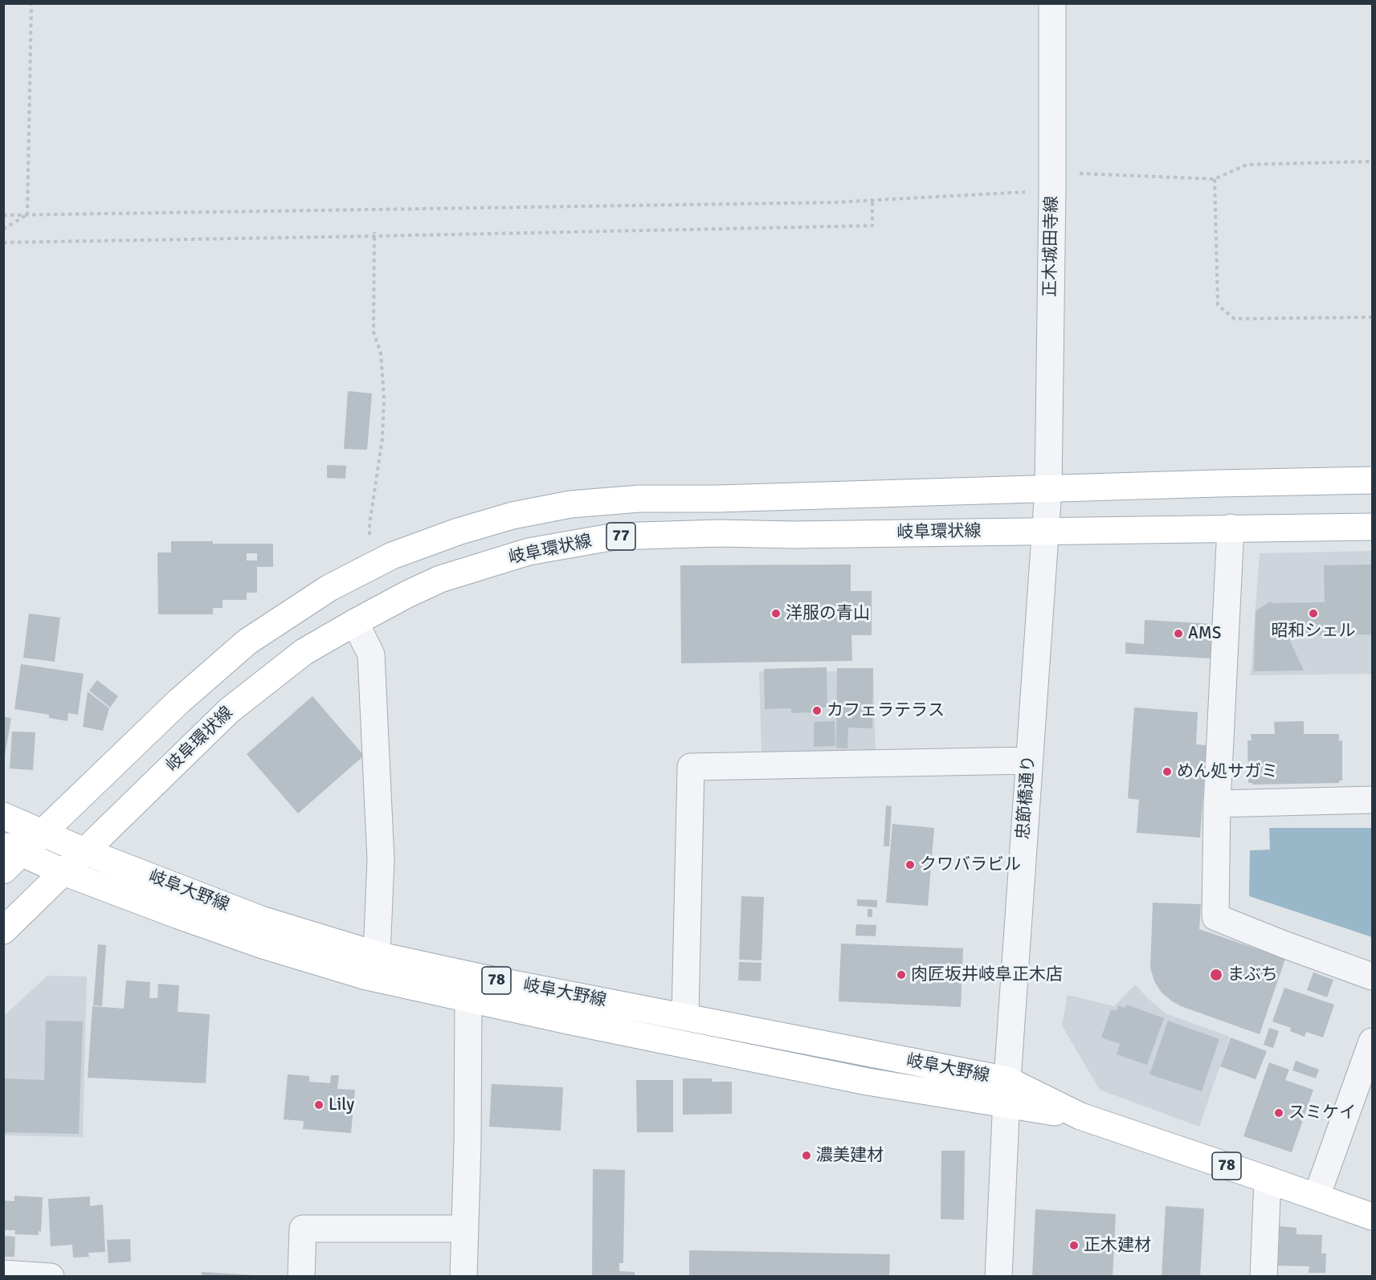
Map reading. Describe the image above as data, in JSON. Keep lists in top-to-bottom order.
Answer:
{
  "streets": {
    "main road": [
      "岐阜環状線",
      "77",
      "岐阜大野線",
      "78"
    ],
    "street": ["正木城田寺線", "忠節橋通り"]
  },
  "crossings": [
    ["正木城田寺線", "77"],
    ["正木城田寺線", "忠節橋通り"],
    ["岐阜環状線", "忠節橋通り"],
    ["岐阜環状線", "岐阜大野線"],
    ["77", "忠節橋通り"],
    ["77", "岐阜大野線"],
    ["忠節橋通り", "岐阜大野線"]
  ],
  "places": [
    "洋服の青山",
    "昭和シェル",
    "AMS",
    "カフェラテラス",
    "めん処サガミ",
    "クワバラビル",
    "肉匠坂井岐阜正木店",
    "まぶち",
    "Lily",
    "スミケイ",
    "濃美建材",
    "正木建材"
  ]
}
